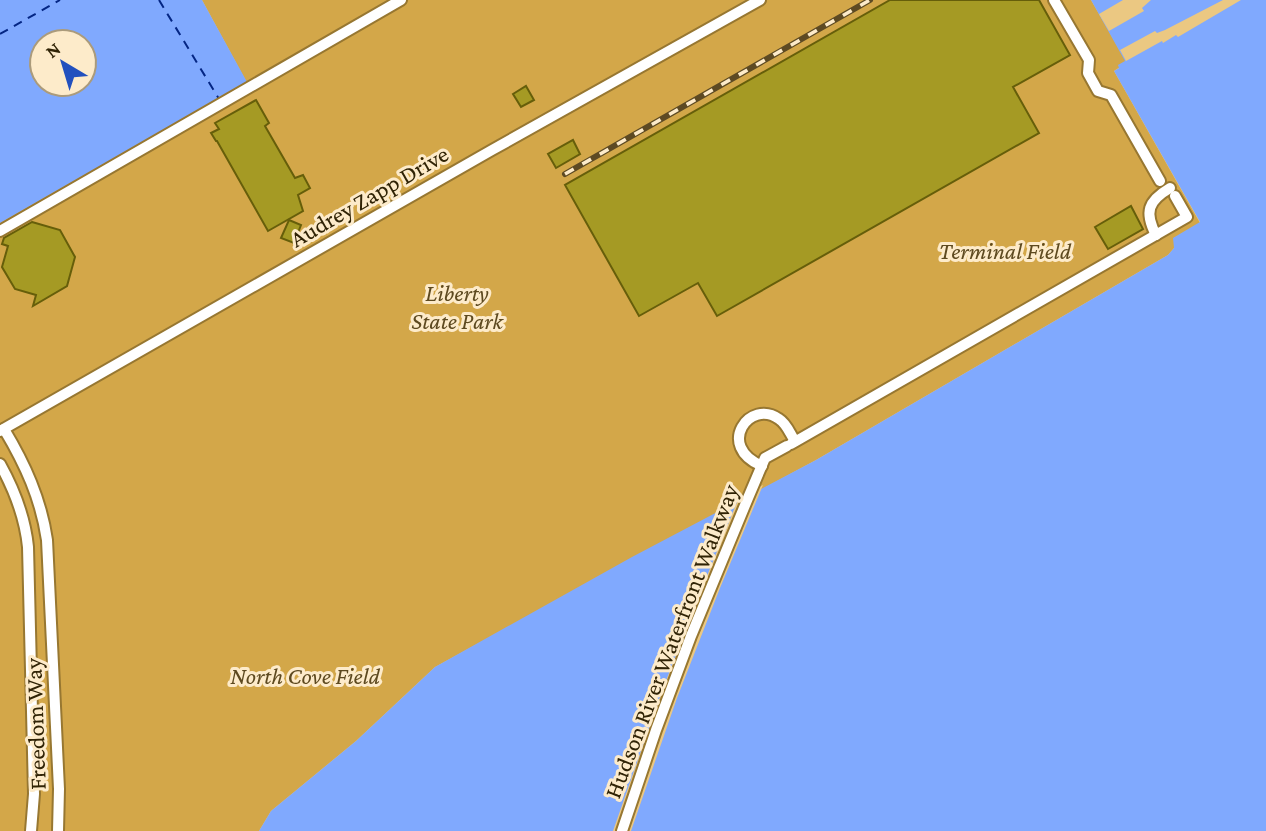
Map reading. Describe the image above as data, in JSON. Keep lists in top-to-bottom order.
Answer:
{
  "streets": {
    "street": ["Audrey Zapp Drive", "Hudson River Waterfront Walkway", "Freedom Way"]
  },
  "crossings": [
    ["Audrey Zapp Drive", "Freedom Way"]
  ],
  "parks": ["Terminal Field", "Liberty State Park", "North Cove Field"],
  "north": "top left"
}
